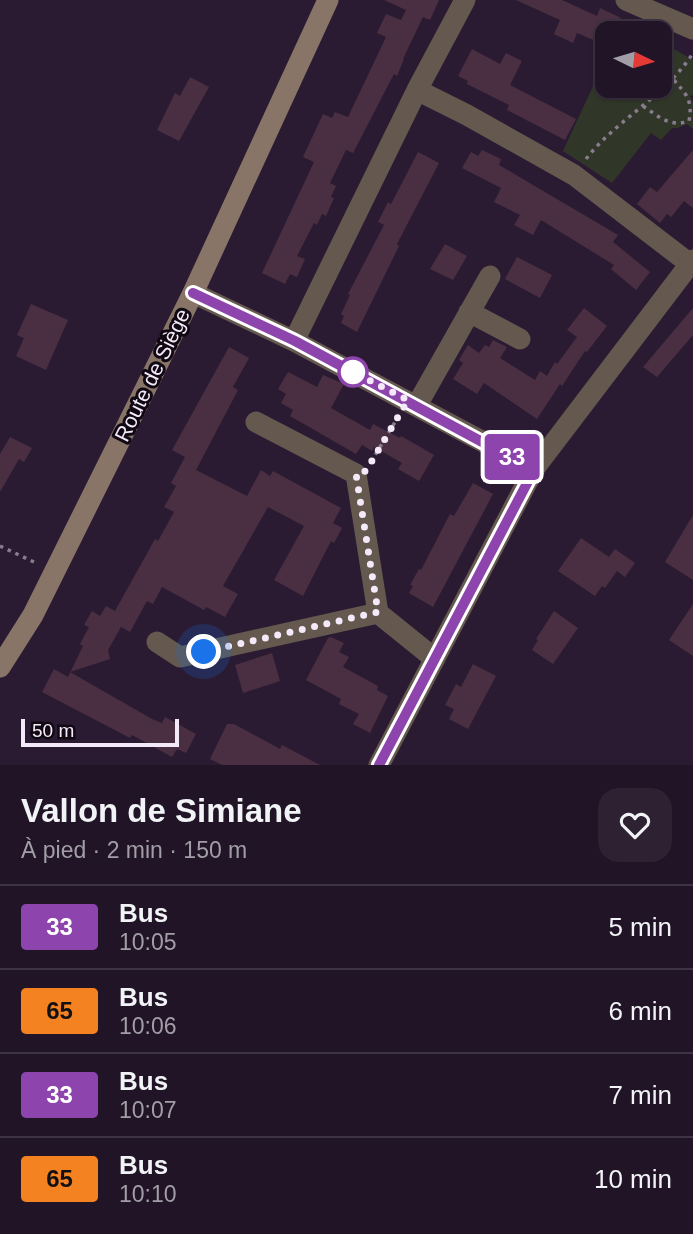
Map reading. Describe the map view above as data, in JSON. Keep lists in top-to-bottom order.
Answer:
{
  "streets": {
    "street": ["Route de Siège"]
  },
  "lines": ["bus line 33"],
  "scale_bar": "50 m",
  "north": "right",
  "page": {
    "on_map": "33",
    "scale": "50 m",
    "heading": ["Vallon de Simiane", "À pied · 2 min · 150 m"],
    "list": [
      {
        "mark": "33",
        "name": "Bus",
        "note": "10:05",
        "value": "5 min"
      },
      {
        "mark": "65",
        "name": "Bus",
        "note": "10:06",
        "value": "6 min"
      },
      {
        "mark": "33",
        "name": "Bus",
        "note": "10:07",
        "value": "7 min"
      },
      {
        "mark": "65",
        "name": "Bus",
        "note": "10:10",
        "value": "10 min"
      }
    ]
  }
}
